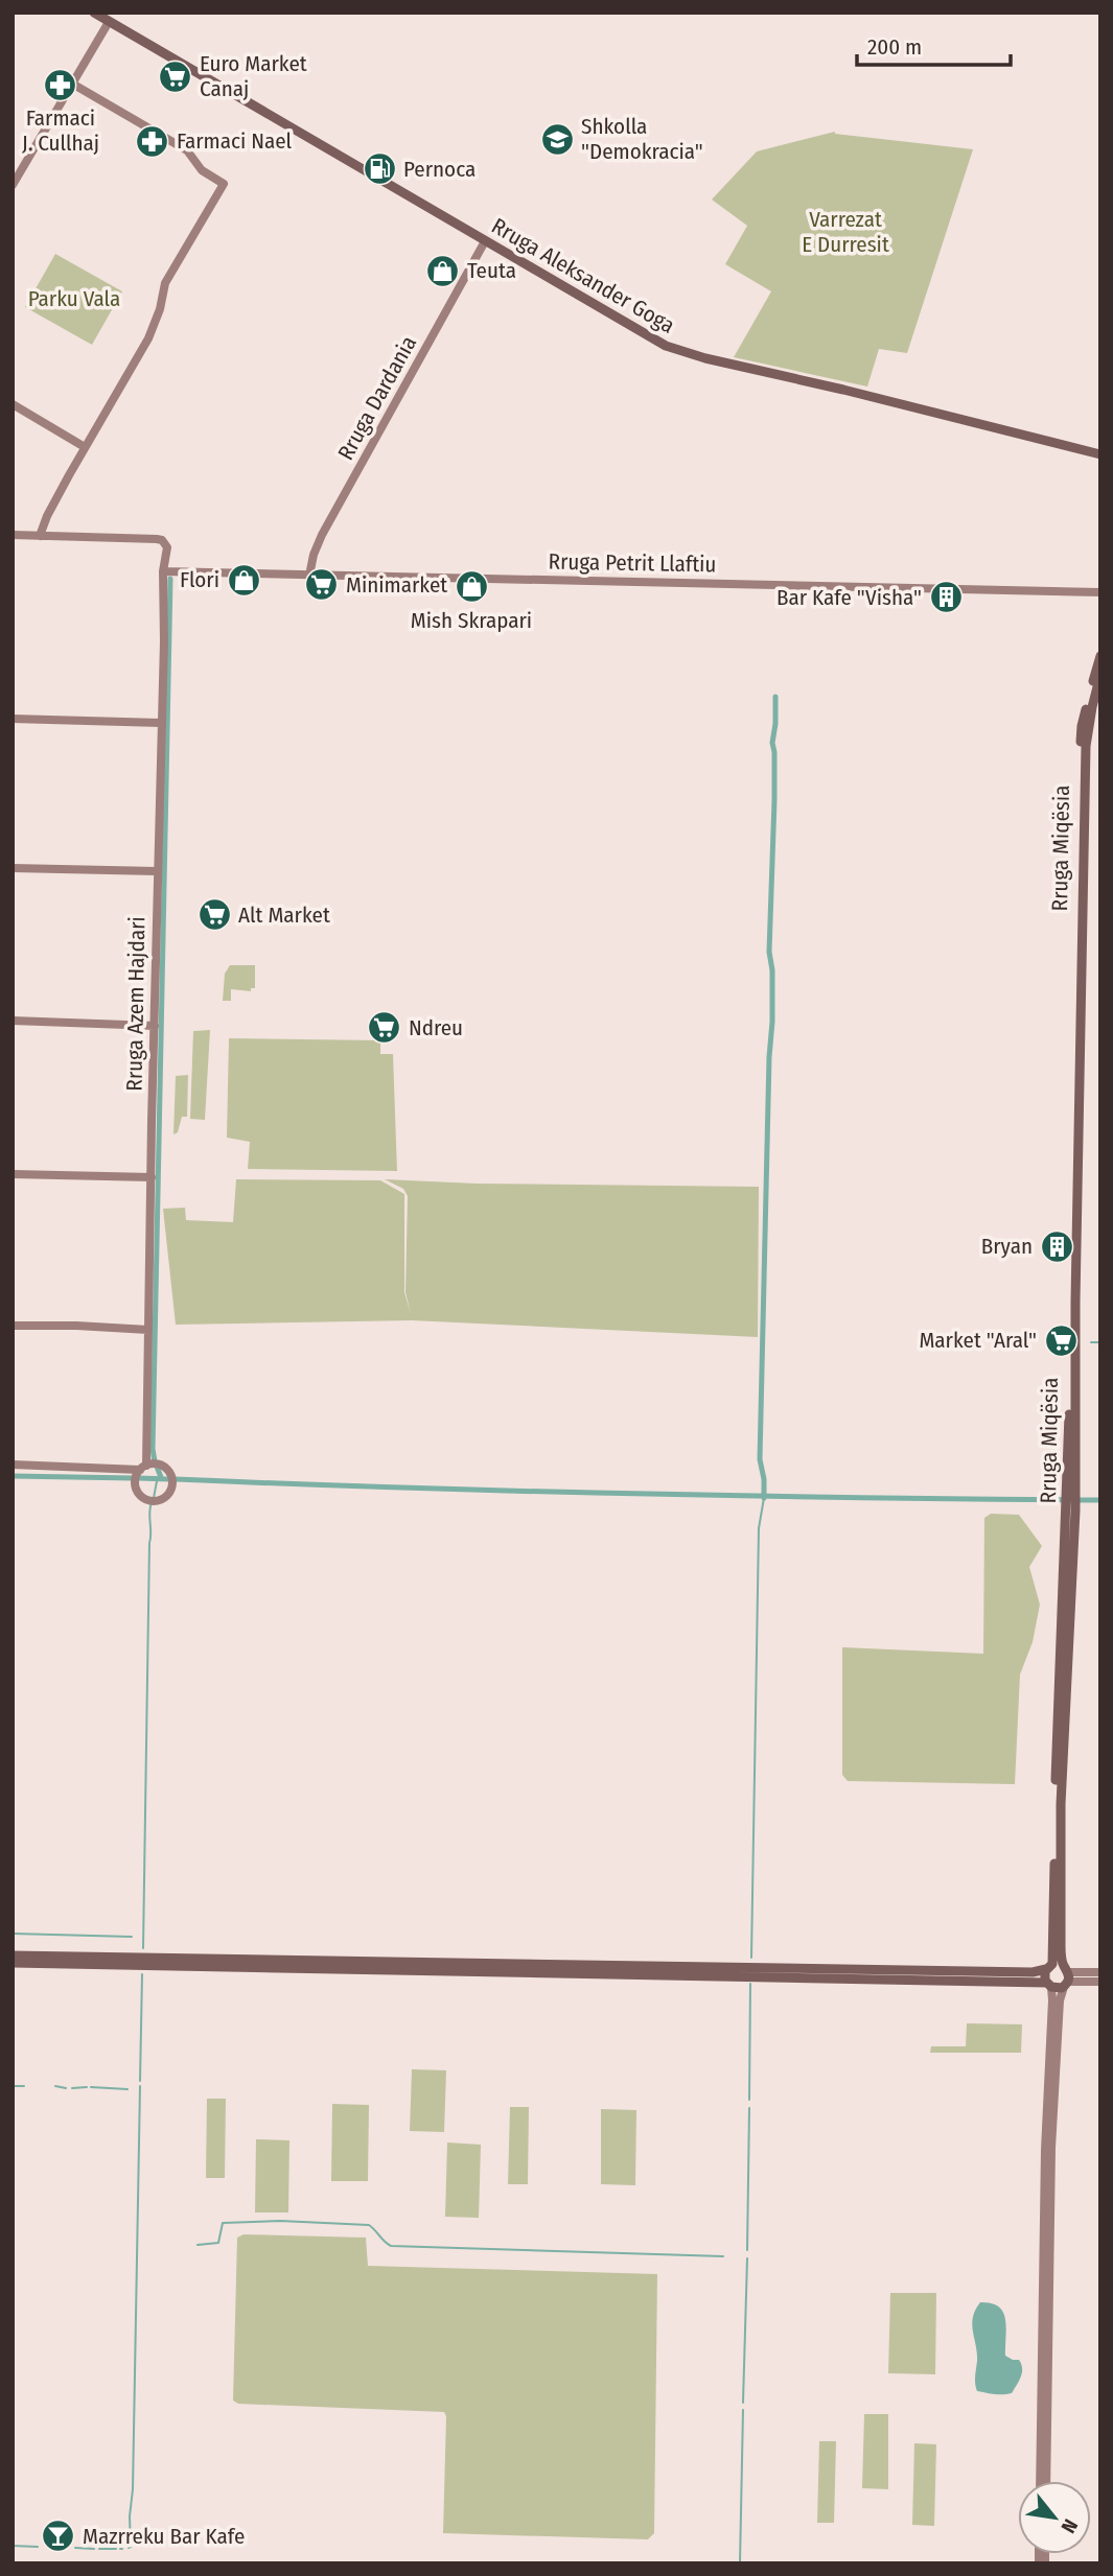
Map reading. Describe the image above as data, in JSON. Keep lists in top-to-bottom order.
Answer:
{
  "streets": {
    "main road": ["Rruga Aleksander Goga", "Rruga Miqësia"],
    "street": ["Rruga Dardania", "Rruga Petrit Llaftiu", "Rruga Azem Hajdari"]
  },
  "crossings": [
    ["Rruga Aleksander Goga", "Rruga Dardania"],
    ["Rruga Dardania", "Rruga Petrit Llaftiu"],
    ["Rruga Petrit Llaftiu", "Rruga Azem Hajdari"]
  ],
  "parks": ["Varrezat E Durresit", "Parku Vala"],
  "places": {
    "supermarket": [
      "Euro Market Canaj",
      "Minimarket",
      "Alt Market",
      "Ndreu",
      "Market \"Aral\""
    ],
    "pharmacy": ["Farmaci J. Cullhaj", "Farmaci Nael"],
    "school or university": ["Shkolla \"Demokracia\""],
    "fuel station": ["Pernoca"],
    "shop": ["Teuta", "Flori", "Mish Skrapari"],
    "building": ["Bar Kafe \"Visha\"", "Bryan"],
    "bar": ["Mazrreku Bar Kafe"]
  },
  "scale_bar": "200 m",
  "north": "bottom right"
}
